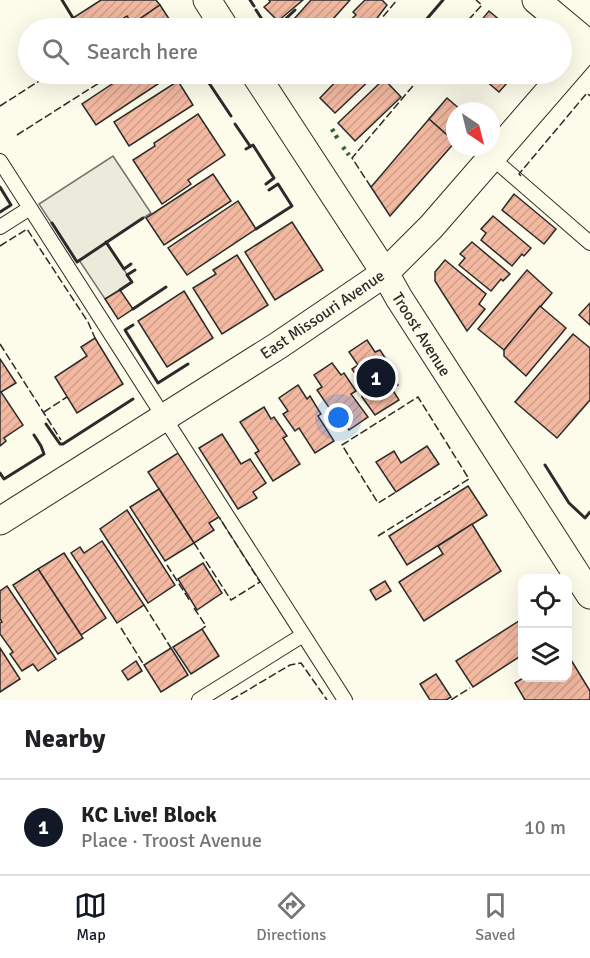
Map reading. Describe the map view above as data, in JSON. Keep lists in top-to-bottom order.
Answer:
{
  "streets": {
    "street": ["East Missouri Avenue", "Troost Avenue"]
  },
  "crossings": [
    ["East Missouri Avenue", "Troost Avenue"]
  ],
  "north": "bottom right",
  "page": {
    "search": "Search here",
    "pins": "1",
    "heading": "Nearby",
    "list": [
      {
        "mark": "1",
        "name": "KC Live! Block",
        "note": "Place · Troost Avenue",
        "value": "10 m"
      }
    ],
    "nav": ["Map", "Directions", "Saved"]
  }
}
